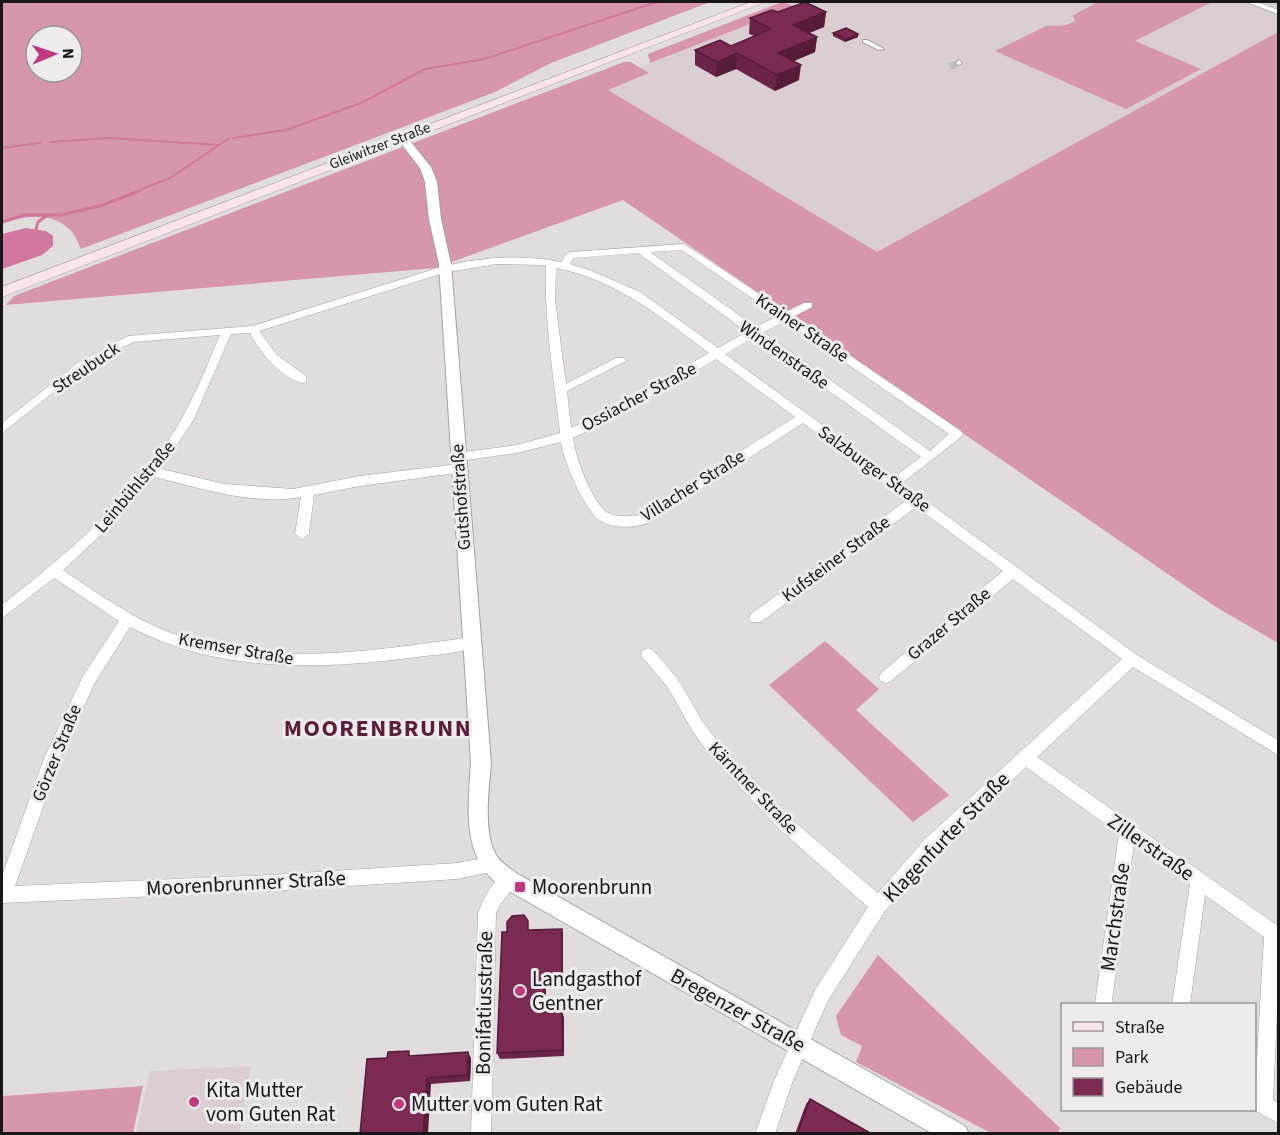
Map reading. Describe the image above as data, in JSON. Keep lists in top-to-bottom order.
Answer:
{
  "streets": {
    "main road": ["Gleiwitzer Straße"],
    "street": [
      "Krainer Straße",
      "Windenstraße",
      "Streubuck",
      "Ossiacher Straße",
      "Salzburger Straße",
      "Villacher Straße",
      "Leinbühlstraße",
      "Gutshofstraße",
      "Kufsteiner Straße",
      "Grazer Straße",
      "Kremser Straße",
      "Görzer Straße",
      "Kärntner Straße",
      "Klagenfurter Straße",
      "Zillerstraße",
      "Moorenbrunner Straße",
      "Marchstraße",
      "Bonifatiusstraße",
      "Bregenzer Straße"
    ]
  },
  "crossings": [
    ["Gleiwitzer Straße", "Gutshofstraße"],
    ["Krainer Straße", "Windenstraße"],
    ["Krainer Straße", "Ossiacher Straße"],
    ["Krainer Straße", "Salzburger Straße"],
    ["Windenstraße", "Ossiacher Straße"],
    ["Streubuck", "Salzburger Straße"],
    ["Streubuck", "Leinbühlstraße"],
    ["Streubuck", "Gutshofstraße"],
    ["Ossiacher Straße", "Salzburger Straße"],
    ["Ossiacher Straße", "Villacher Straße"],
    ["Ossiacher Straße", "Leinbühlstraße"],
    ["Ossiacher Straße", "Gutshofstraße"],
    ["Salzburger Straße", "Villacher Straße"],
    ["Salzburger Straße", "Gutshofstraße"],
    ["Salzburger Straße", "Kufsteiner Straße"],
    ["Salzburger Straße", "Grazer Straße"],
    ["Salzburger Straße", "Klagenfurter Straße"],
    ["Leinbühlstraße", "Kremser Straße"],
    ["Gutshofstraße", "Kremser Straße"],
    ["Gutshofstraße", "Moorenbrunner Straße"],
    ["Gutshofstraße", "Bregenzer Straße"],
    ["Kremser Straße", "Görzer Straße"],
    ["Görzer Straße", "Moorenbrunner Straße"],
    ["Kärntner Straße", "Klagenfurter Straße"],
    ["Klagenfurter Straße", "Zillerstraße"],
    ["Klagenfurter Straße", "Bregenzer Straße"],
    ["Zillerstraße", "Marchstraße"],
    ["Moorenbrunner Straße", "Bregenzer Straße"],
    ["Bonifatiusstraße", "Bregenzer Straße"]
  ],
  "districts": ["MOORENBRUNN"],
  "places": {
    "transit": ["Moorenbrunn"],
    "other": ["Landgasthof Gentner", "Kita Mutter vom Guten Rat", "Mutter vom Guten Rat"]
  },
  "legend": ["Straße", "Park", "Gebäude"],
  "north": "right"
}
